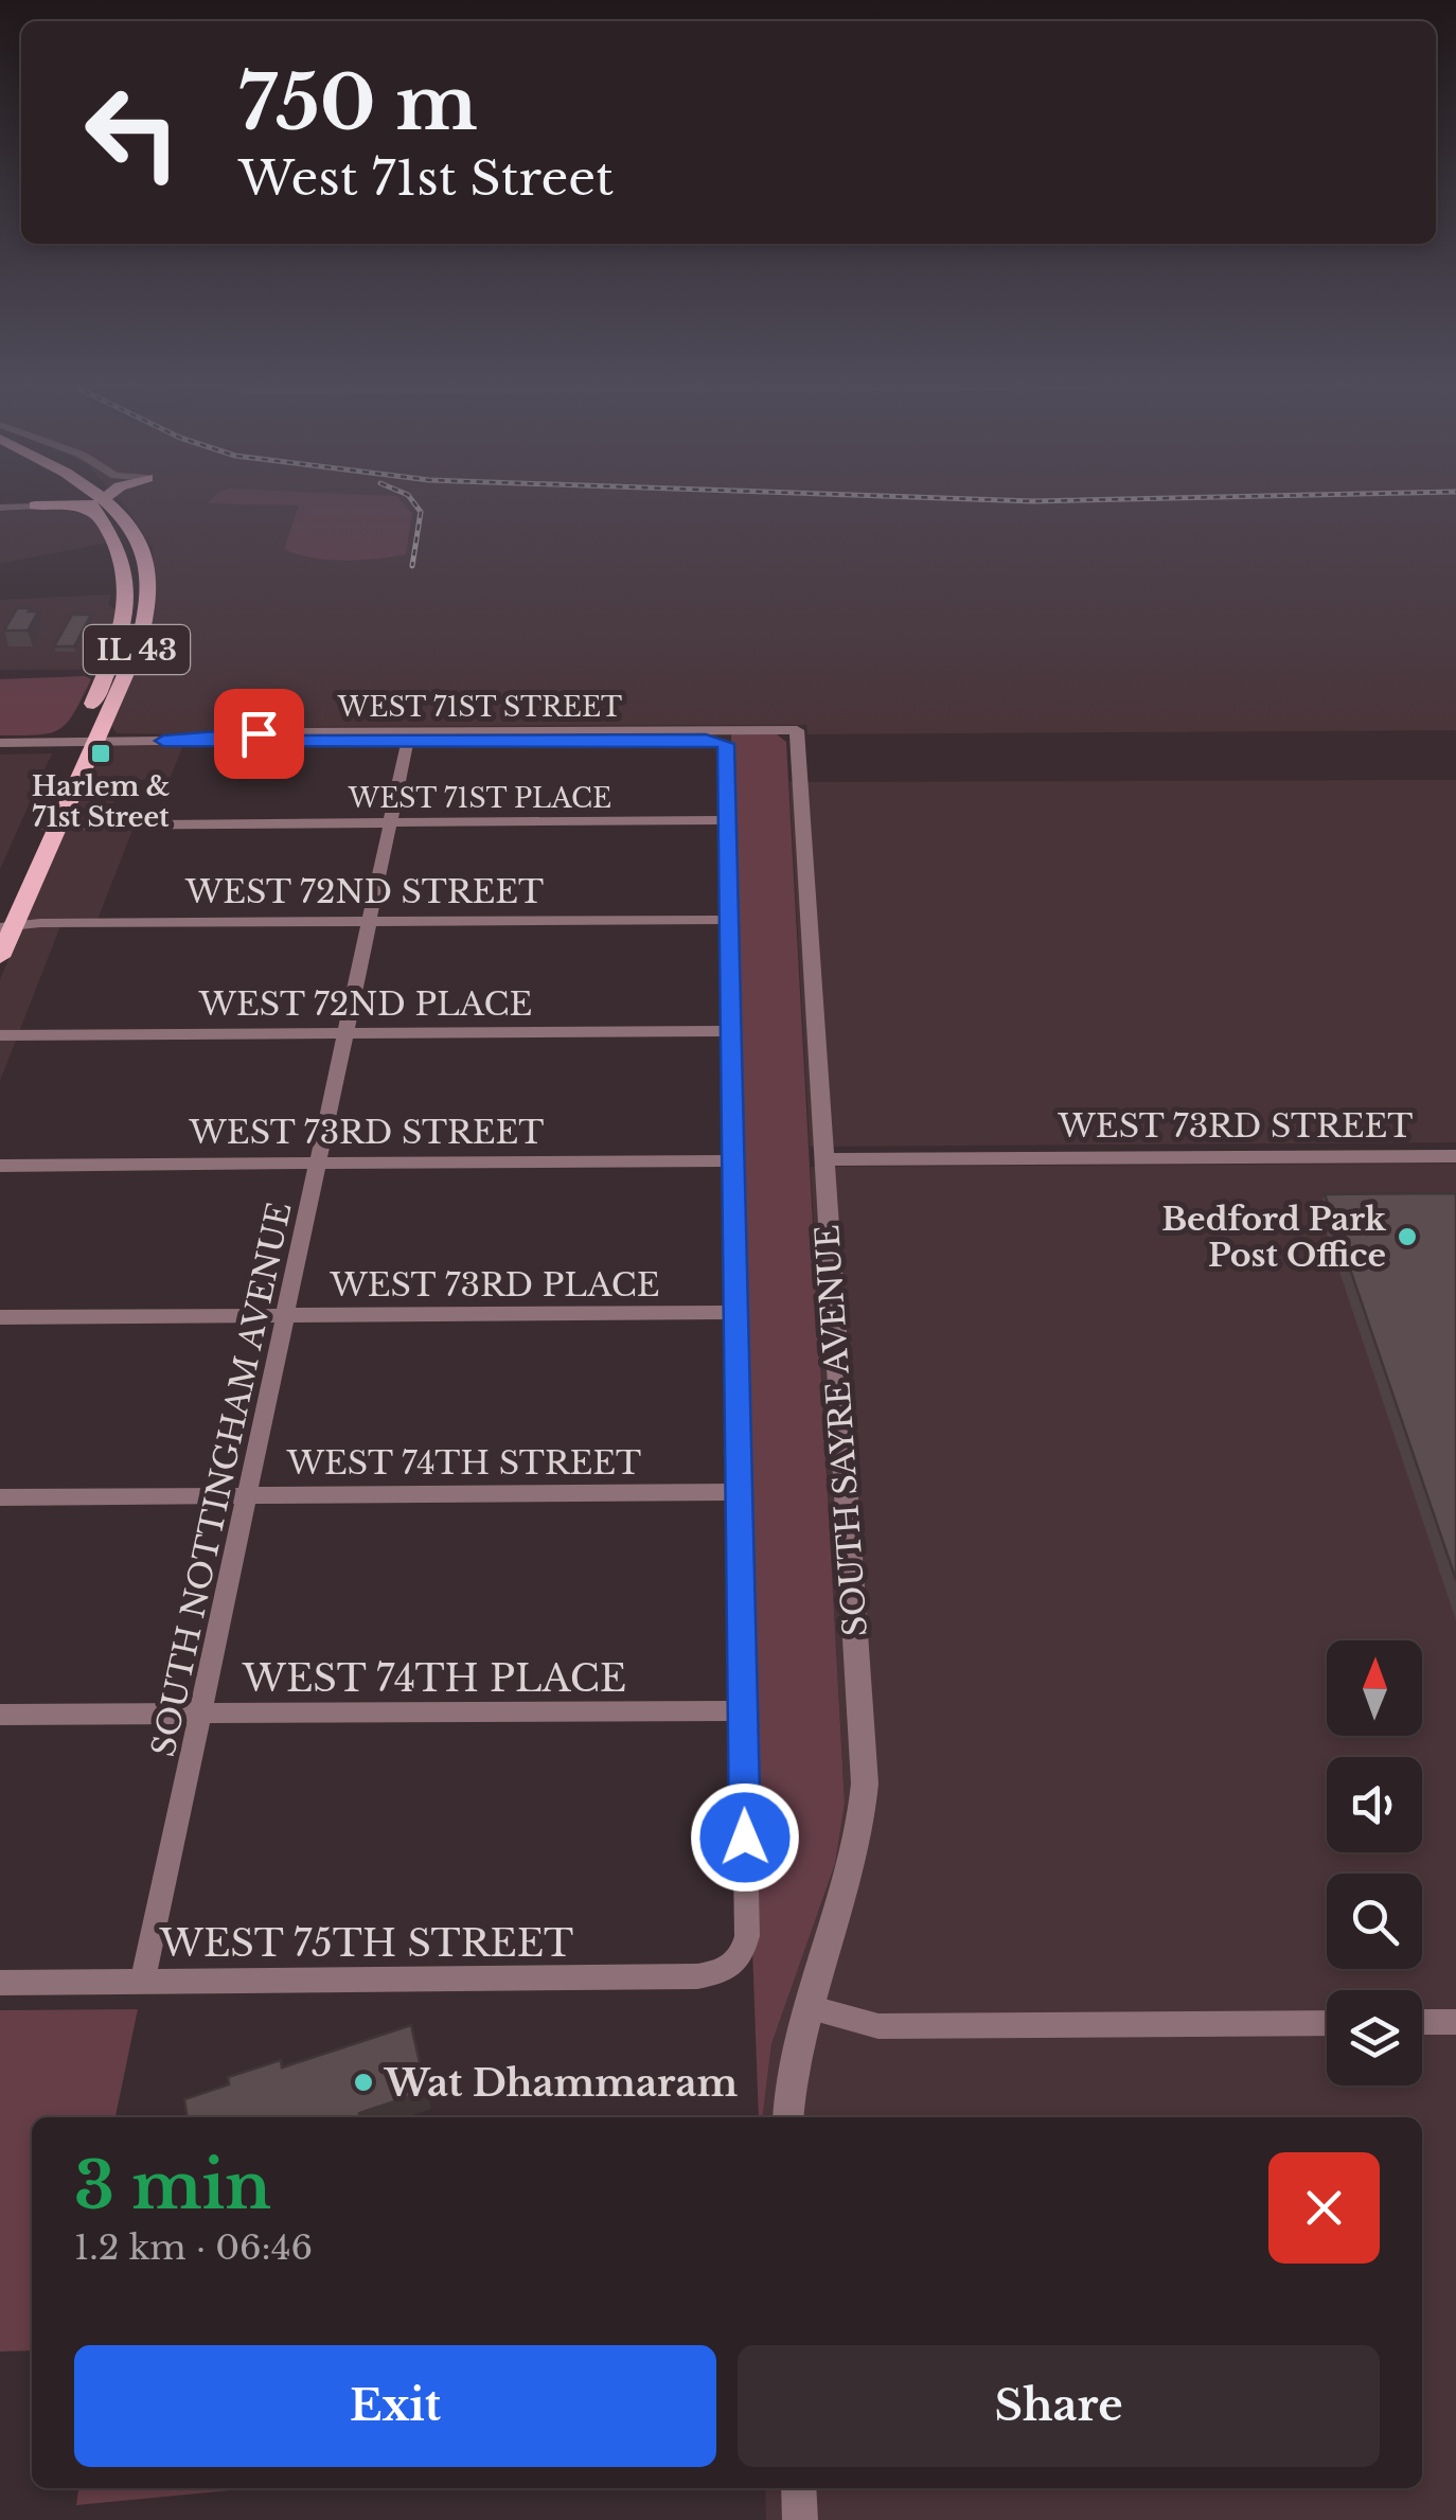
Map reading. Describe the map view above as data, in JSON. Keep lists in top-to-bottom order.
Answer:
{
  "streets": {
    "main road": ["IL 43"],
    "street": [
      "WEST 71ST STREET",
      "WEST 71ST PLACE",
      "WEST 72ND STREET",
      "WEST 72ND PLACE",
      "WEST 73RD STREET",
      "WEST 73RD PLACE",
      "SOUTH SAYRE AVENUE",
      "WEST 74TH STREET",
      "SOUTH NOTTINGHAM AVENUE",
      "WEST 74TH PLACE",
      "WEST 75TH STREET"
    ]
  },
  "crossings": [
    ["IL 43", "WEST 71ST STREET"],
    ["IL 43", "WEST 71ST PLACE"],
    ["IL 43", "WEST 72ND STREET"],
    ["WEST 71ST STREET", "WEST 71ST PLACE"],
    ["WEST 71ST STREET", "SOUTH SAYRE AVENUE"],
    ["WEST 71ST STREET", "SOUTH NOTTINGHAM AVENUE"],
    ["WEST 71ST PLACE", "SOUTH NOTTINGHAM AVENUE"],
    ["WEST 72ND STREET", "SOUTH NOTTINGHAM AVENUE"],
    ["WEST 72ND PLACE", "SOUTH NOTTINGHAM AVENUE"],
    ["WEST 73RD STREET", "SOUTH SAYRE AVENUE"],
    ["WEST 73RD STREET", "SOUTH NOTTINGHAM AVENUE"],
    ["WEST 73RD PLACE", "SOUTH NOTTINGHAM AVENUE"],
    ["WEST 74TH STREET", "SOUTH NOTTINGHAM AVENUE"],
    ["SOUTH NOTTINGHAM AVENUE", "WEST 74TH PLACE"],
    ["SOUTH NOTTINGHAM AVENUE", "WEST 75TH STREET"],
    ["WEST 74TH PLACE", "WEST 75TH STREET"]
  ],
  "places": {
    "transit": ["Harlem & 71st Street"],
    "other": ["Bedford Park Post Office", "Wat Dhammaram"]
  },
  "north": "top",
  "page": {
    "turn": ["750 m", "West 71st Street"],
    "heading": ["3 min", "1.2 km · 06:46"],
    "buttons": ["Exit", "Share"]
  }
}
